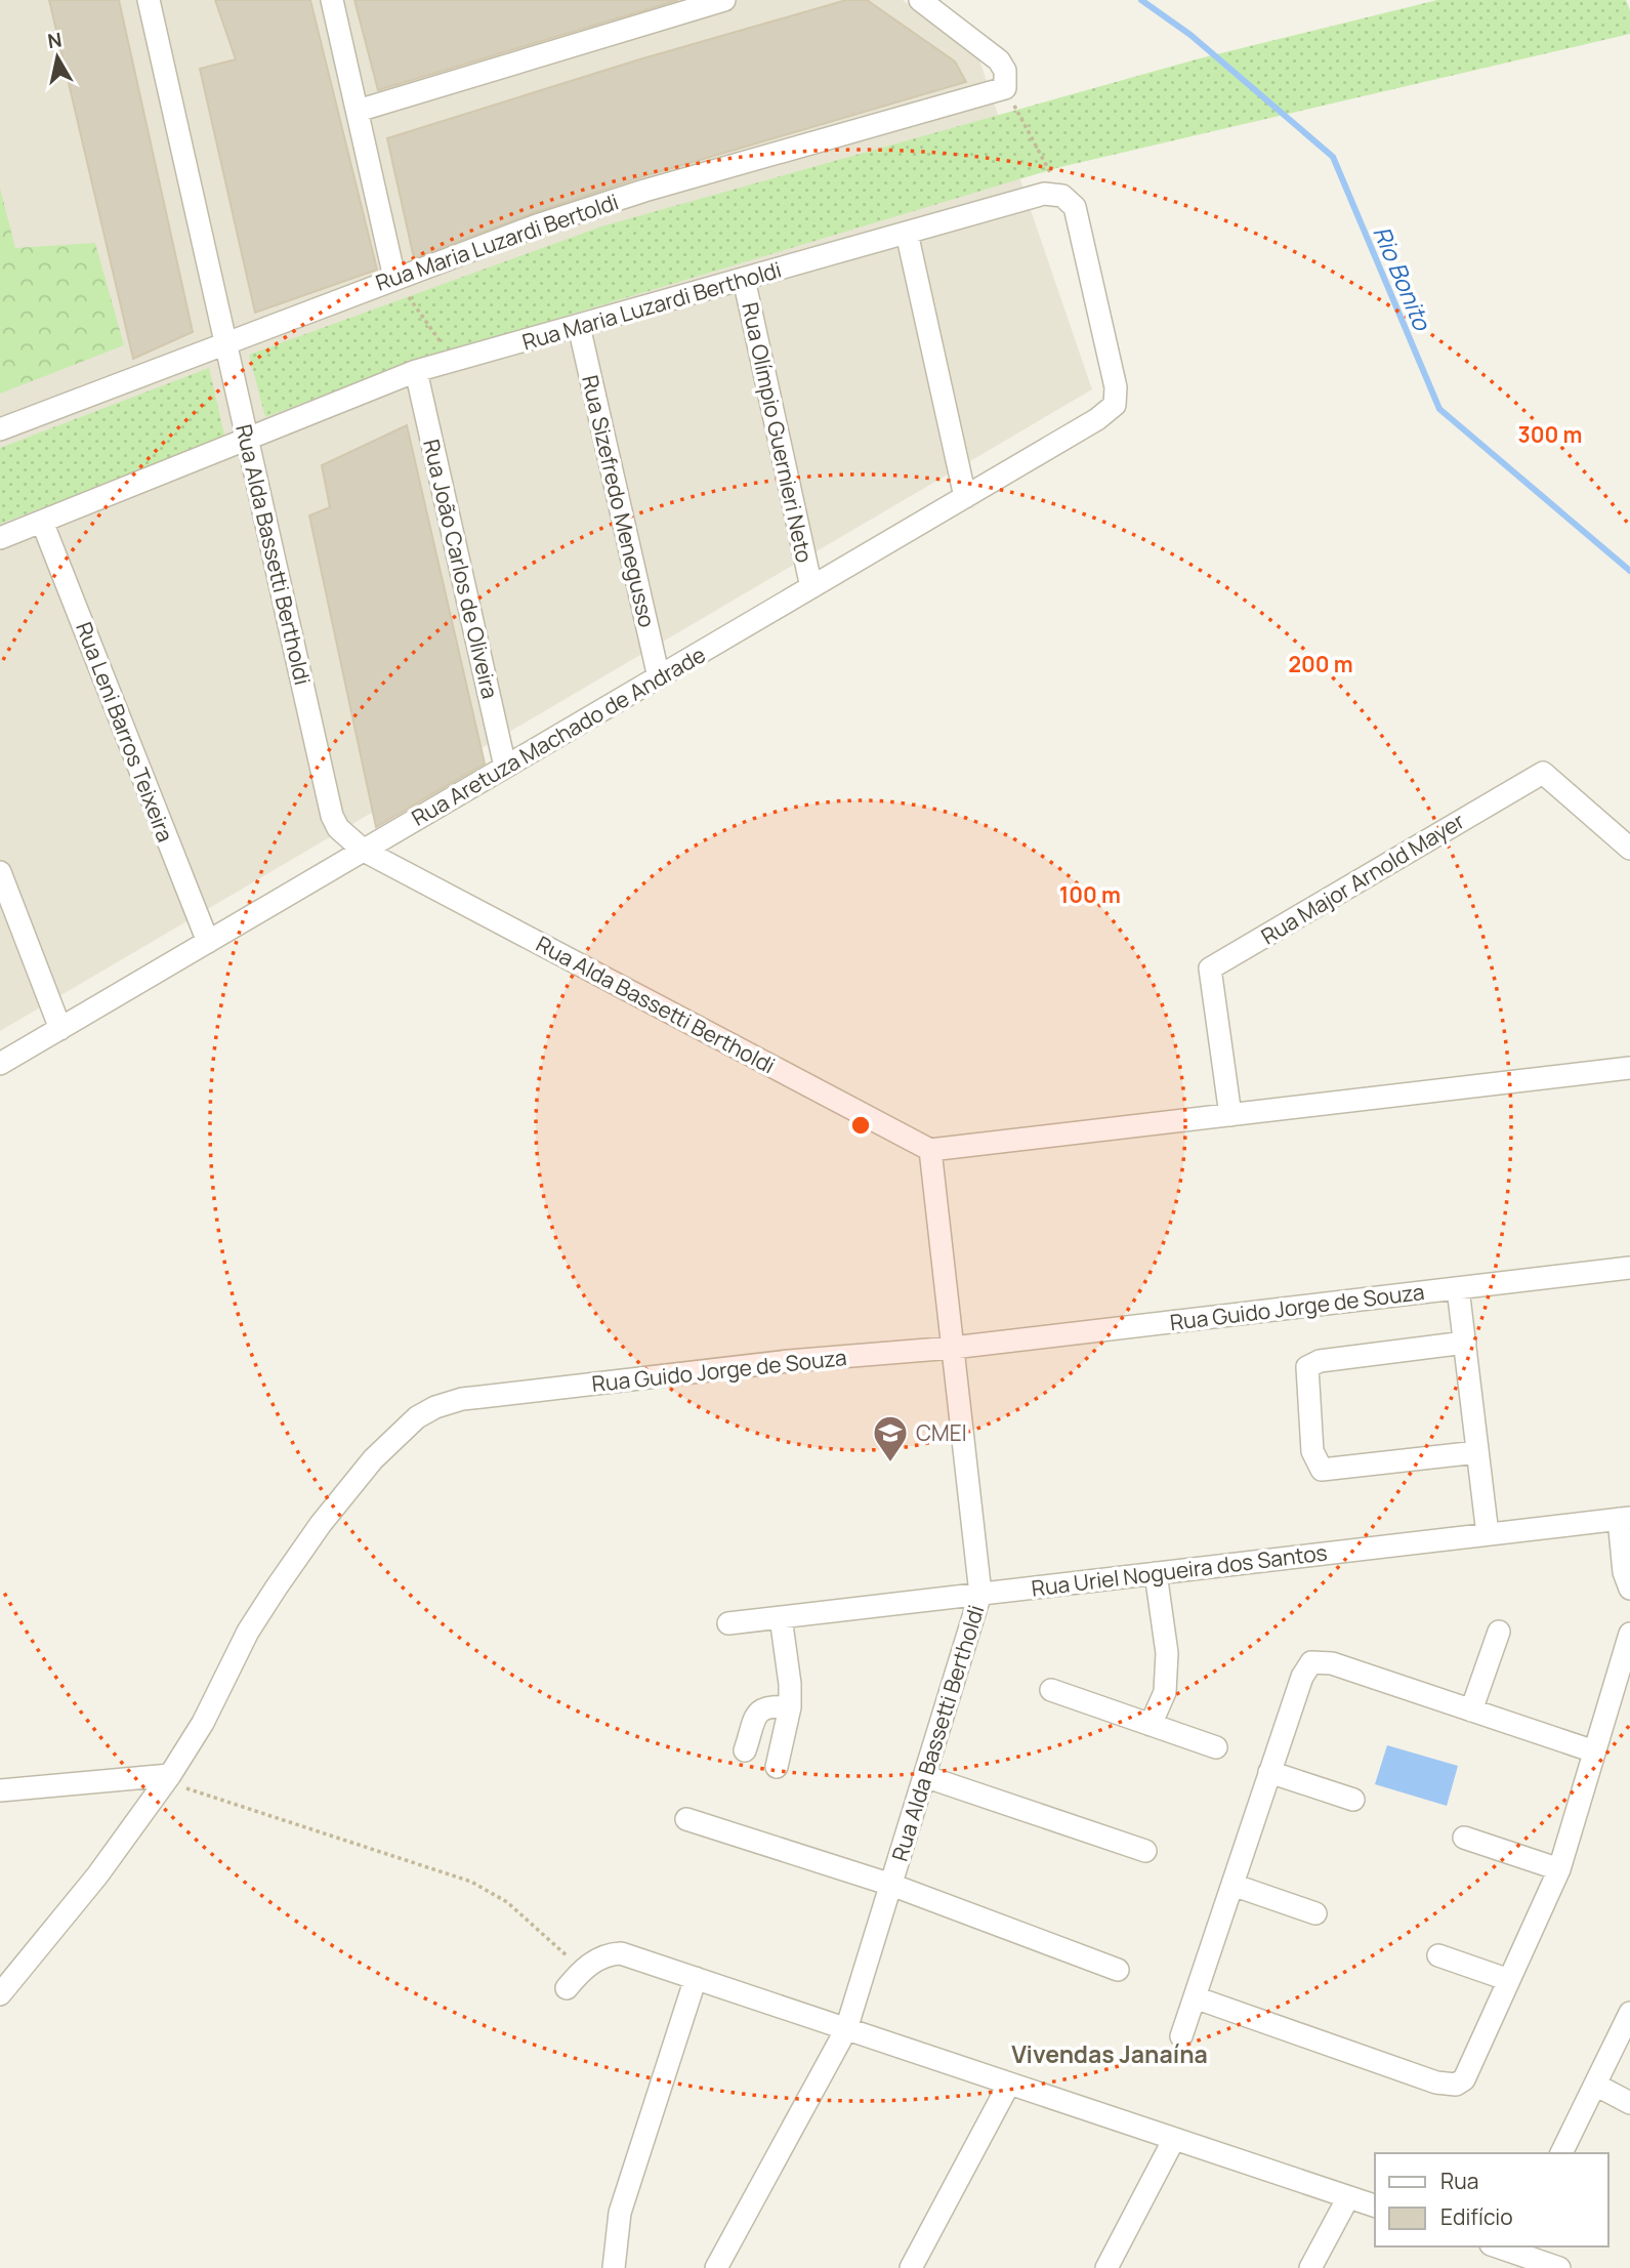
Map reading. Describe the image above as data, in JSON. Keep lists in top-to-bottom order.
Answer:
{
  "streets": {
    "street": [
      "Rua Maria Luzardi Bertoldi",
      "Rua Maria Luzardi Bertholdi",
      "Rua Olímpio Guernieri Neto",
      "Rua Sizefredo Menegusso",
      "Rua Alda Bassetti Bertholdi",
      "Rua João Carlos de Oliveira",
      "Rua Leni Barros Teixeira",
      "Rua Aretuza Machado de Andrade",
      "Rua Major Arnold Mayer",
      "Rua Guido Jorge de Souza",
      "Rua Uriel Nogueira dos Santos"
    ]
  },
  "crossings": [
    ["Rua Maria Luzardi Bertoldi", "Rua Alda Bassetti Bertholdi"],
    ["Rua Maria Luzardi Bertholdi", "Rua Olímpio Guernieri Neto"],
    ["Rua Maria Luzardi Bertholdi", "Rua Sizefredo Menegusso"],
    ["Rua Maria Luzardi Bertholdi", "Rua Alda Bassetti Bertholdi"],
    ["Rua Maria Luzardi Bertholdi", "Rua João Carlos de Oliveira"],
    ["Rua Maria Luzardi Bertholdi", "Rua Aretuza Machado de Andrade"],
    ["Rua Olímpio Guernieri Neto", "Rua Aretuza Machado de Andrade"],
    ["Rua Sizefredo Menegusso", "Rua Aretuza Machado de Andrade"],
    ["Rua Alda Bassetti Bertholdi", "Rua Aretuza Machado de Andrade"],
    ["Rua Alda Bassetti Bertholdi", "Rua Guido Jorge de Souza"],
    ["Rua Alda Bassetti Bertholdi", "Rua Uriel Nogueira dos Santos"],
    ["Rua João Carlos de Oliveira", "Rua Aretuza Machado de Andrade"],
    ["Rua Leni Barros Teixeira", "Rua Aretuza Machado de Andrade"]
  ],
  "districts": ["Vivendas Janaína"],
  "water": ["Rio Bonito"],
  "places": {
    "school or university": ["CMEI"]
  },
  "legend": ["Rua", "Edifício"],
  "north": "top",
  "rings": ["300 m", "200 m", "100 m"]
}
